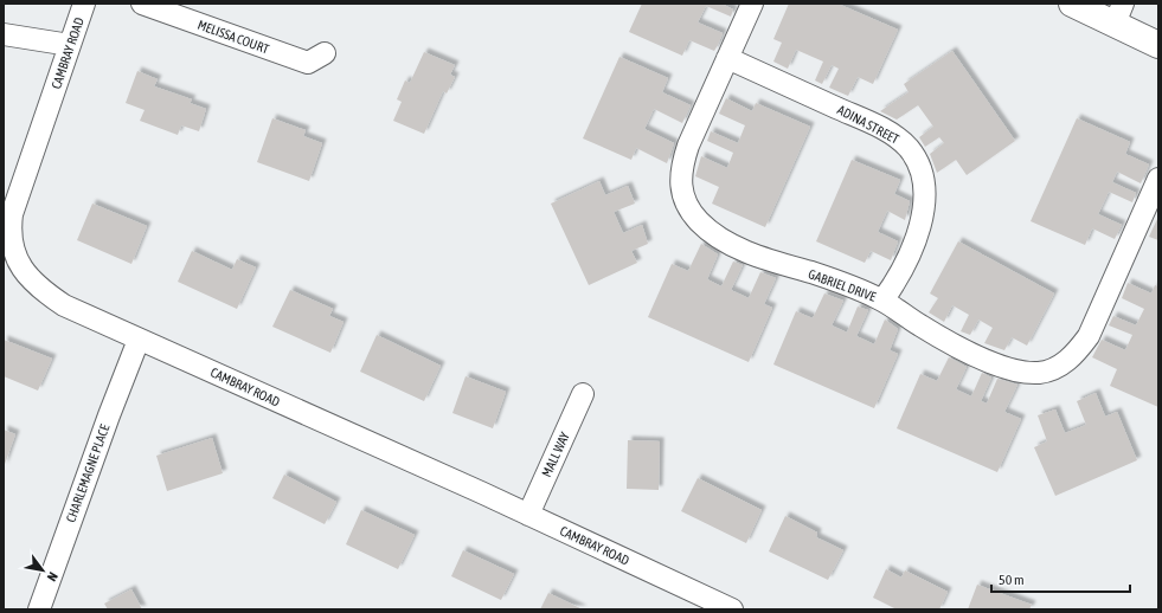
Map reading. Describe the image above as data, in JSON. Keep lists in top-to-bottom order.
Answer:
{
  "streets": {
    "street": [
      "MELISSA COURT",
      "CAMBRAY ROAD",
      "ADINA STREET",
      "GABRIEL DRIVE",
      "MALL WAY",
      "CHARLEMAGNE PLACE"
    ]
  },
  "crossings": [
    ["CAMBRAY ROAD", "MALL WAY"],
    ["CAMBRAY ROAD", "CHARLEMAGNE PLACE"],
    ["ADINA STREET", "GABRIEL DRIVE"]
  ],
  "scale_bar": "50 m",
  "north": "bottom right"
}
